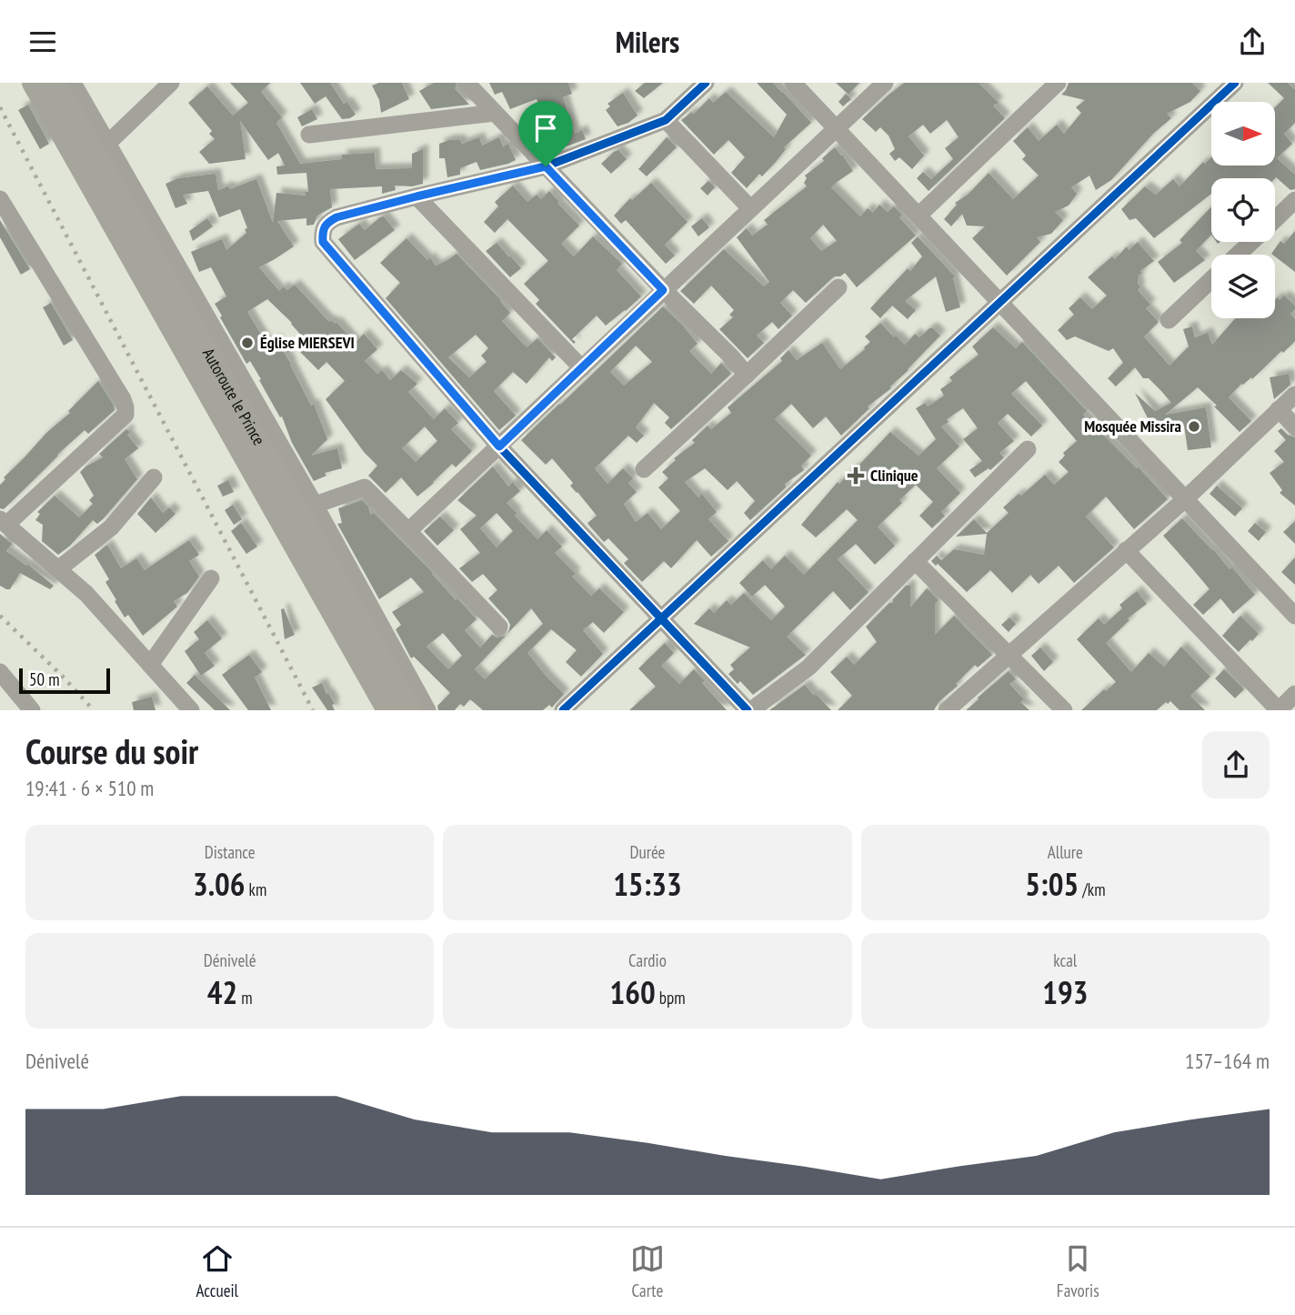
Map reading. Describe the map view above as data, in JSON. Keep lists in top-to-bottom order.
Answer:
{
  "streets": {
    "main road": ["Autoroute le Prince"]
  },
  "places": {
    "other": ["Église MIERSEVI", "Mosquée Missira"],
    "health": ["Clinique"]
  },
  "scale_bar": "50 m",
  "north": "right",
  "page": {
    "header": "Milers",
    "scale": "50 m",
    "heading": ["Course du soir", "19:41 · 6 × 510 m"],
    "stats": [
      ["Distance", "3.06 km"],
      ["Durée", "15:33"],
      ["Allure", "5:05 /km"],
      ["Dénivelé", "42 m"],
      ["Cardio", "160 bpm"],
      ["kcal", "193"]
    ],
    "chart": ["Dénivelé", "157–164 m"],
    "tabs": ["Accueil", "Carte", "Favoris"]
  }
}
